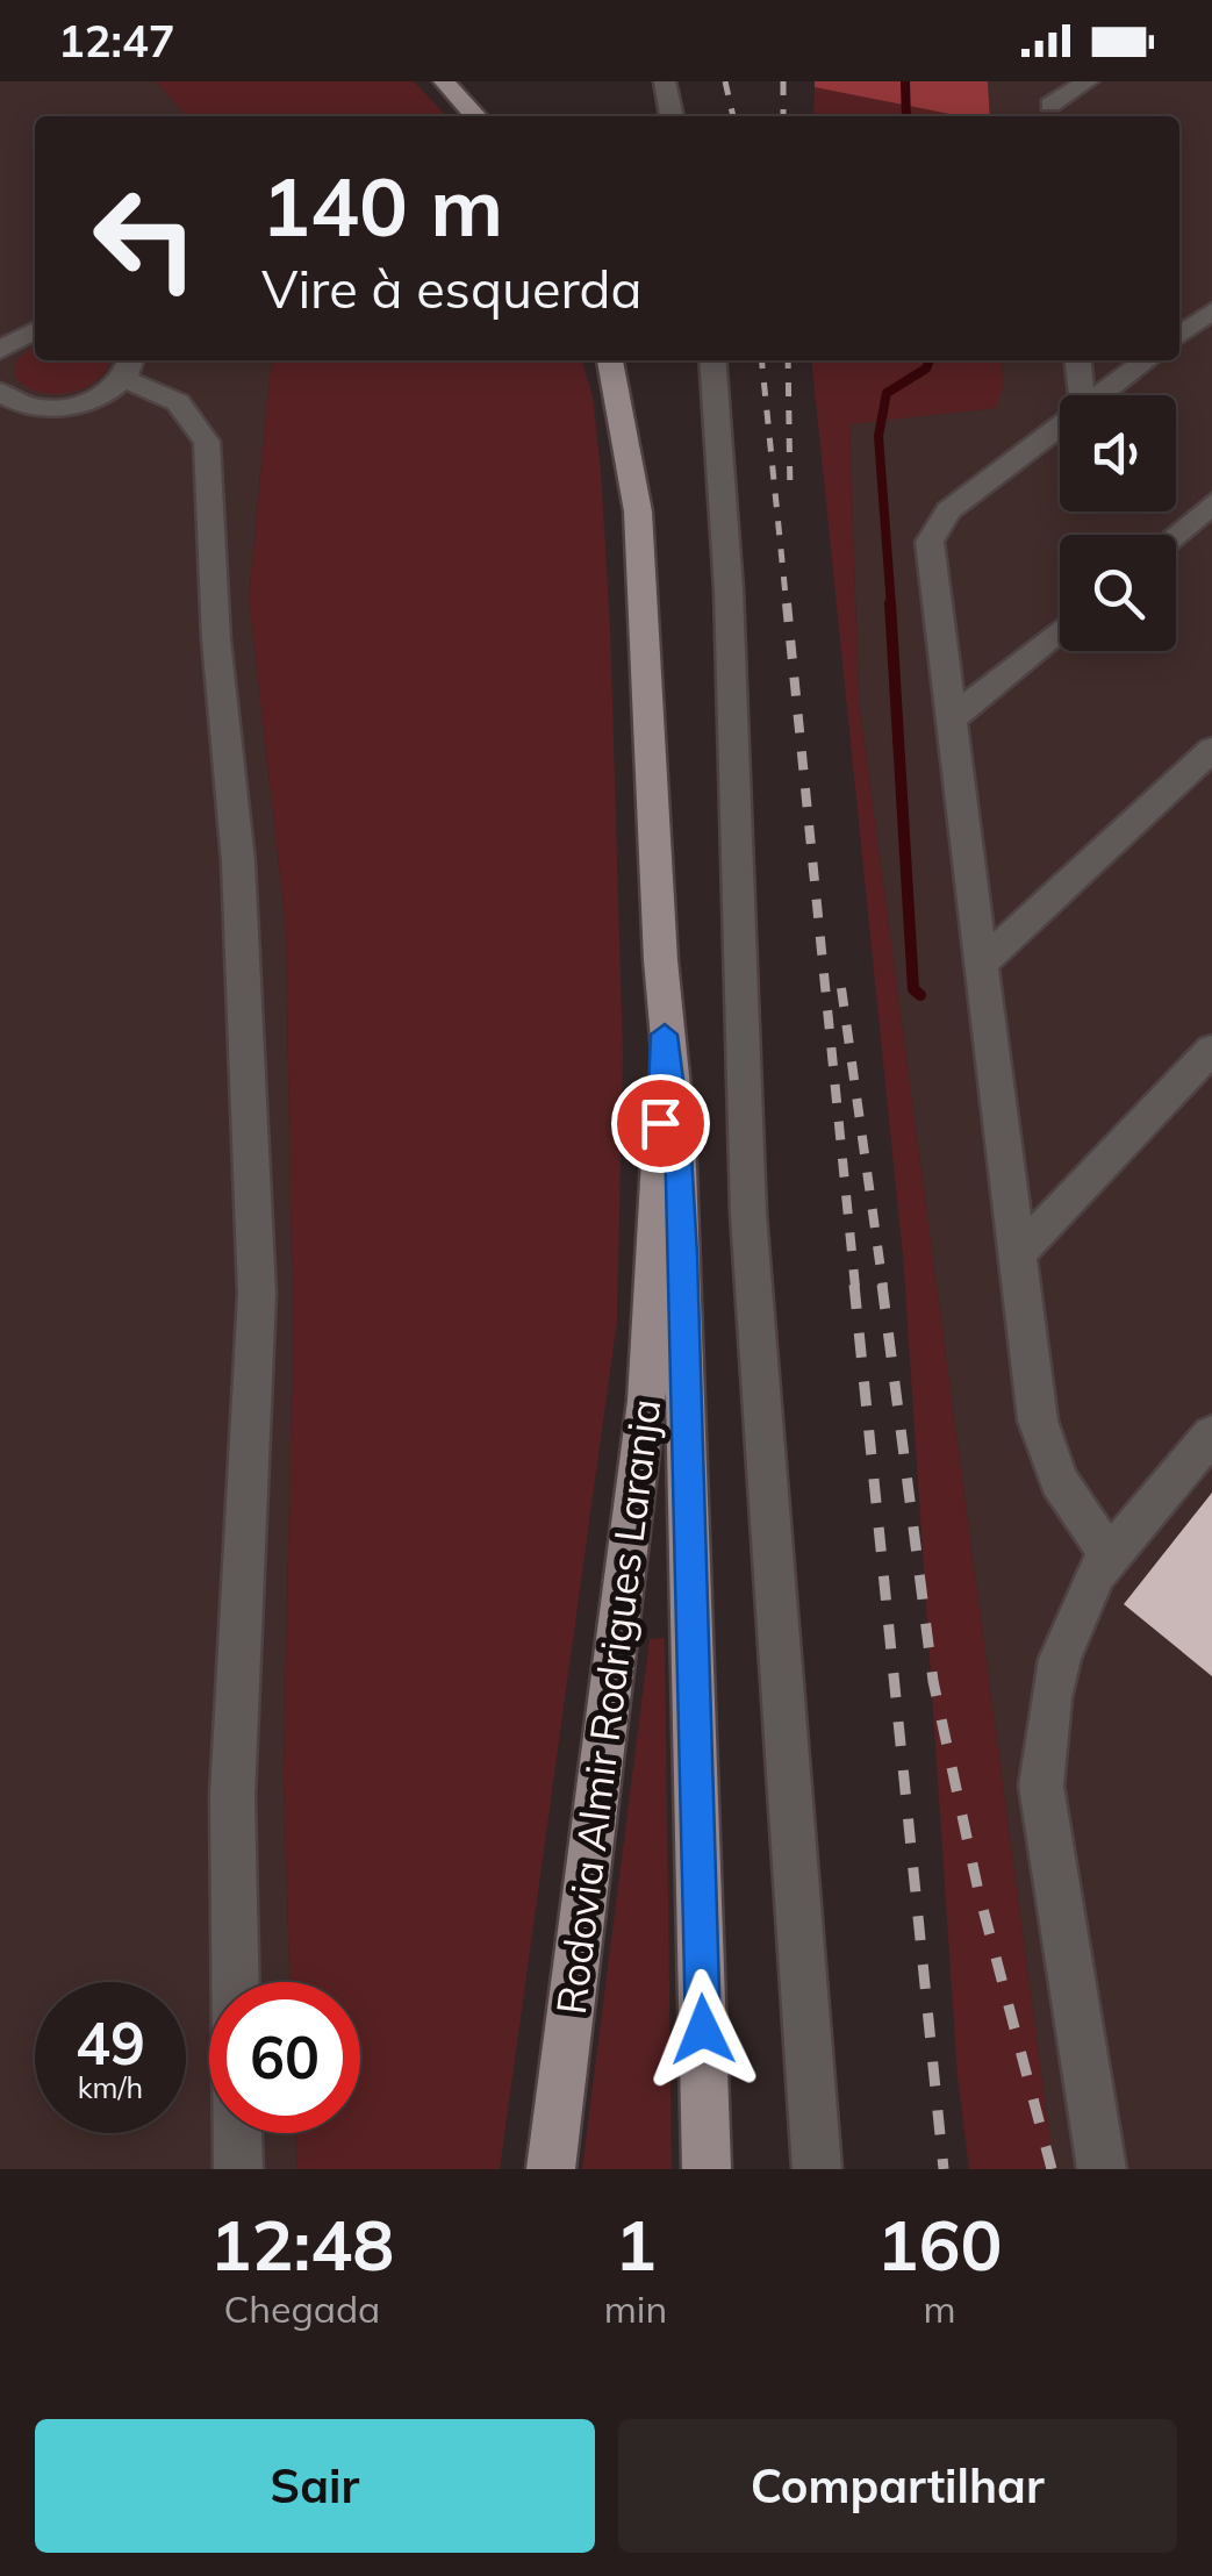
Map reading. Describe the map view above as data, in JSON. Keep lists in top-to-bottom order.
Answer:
{
  "streets": {
    "main road": ["Rodovia Almir Rodrigues Laranja"]
  },
  "page": {
    "status": "12:47",
    "turn": ["140 m", "Vire à esquerda"],
    "speed": "49 km/h",
    "limit": "60",
    "eta": [
      "12:48",
      "Chegada",
      "1",
      "min",
      "160",
      "m"
    ],
    "buttons": ["Sair", "Compartilhar"]
  }
}
